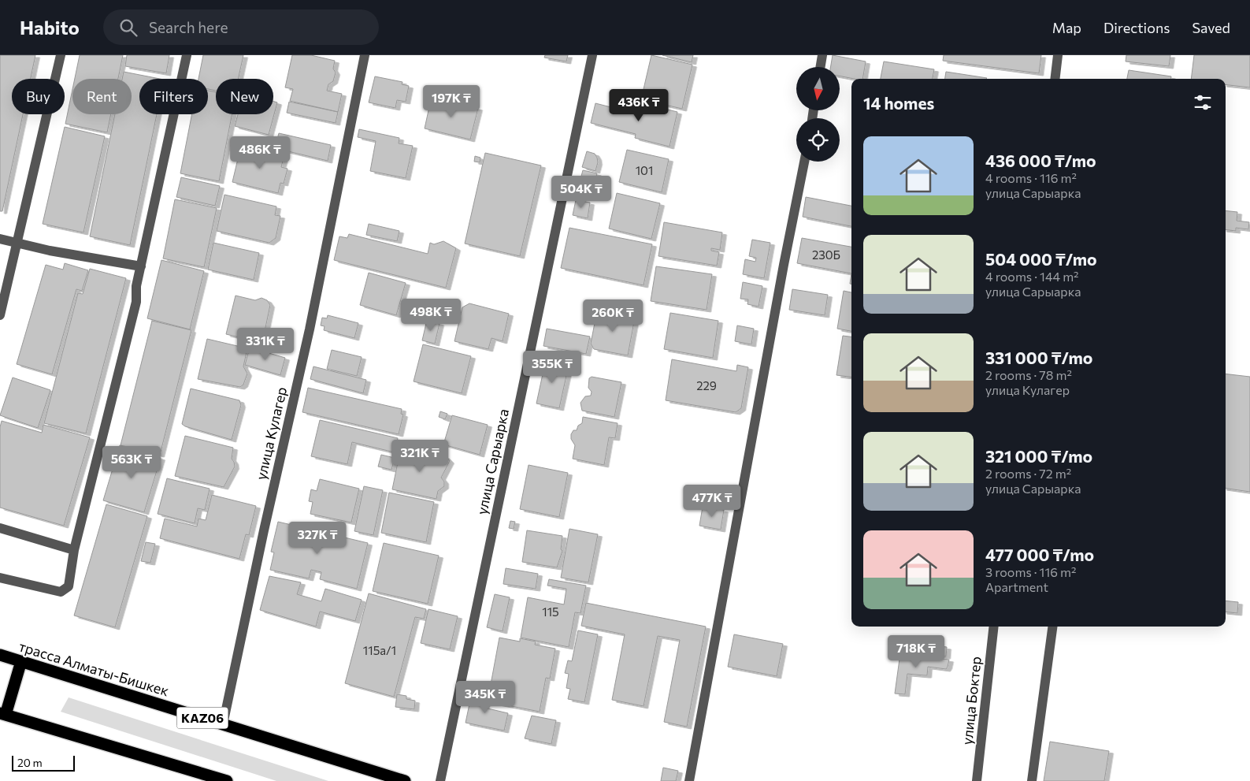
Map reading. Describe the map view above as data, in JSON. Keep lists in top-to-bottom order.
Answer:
{
  "streets": {
    "highway": ["трасса Алматы-Бишкек", "KАZ06"],
    "street": ["улица Кулагер", "улица Сарыарка", "улица Боктер"]
  },
  "crossings": [
    ["улица Кулагер", "трасса Алматы-Бишкек"]
  ],
  "house_numbers": [
    "101",
    "230Б",
    "229",
    "115",
    "115а/1"
  ],
  "scale_bar": "20 m",
  "north": "bottom",
  "page": {
    "header": "Habito",
    "search": "Search here",
    "nav": ["Map", "Directions", "Saved"],
    "chip": [
      "Buy",
      "Rent",
      "Filters",
      "New"
    ],
    "heading": "14 homes",
    "price": [
      "197K ₸",
      "436K ₸",
      "486K ₸",
      "504K ₸",
      "498K ₸",
      "260K ₸",
      "331K ₸",
      "355K ₸",
      "321K ₸",
      "563K ₸",
      "477K ₸",
      "327K ₸",
      "718K ₸",
      "345K ₸"
    ],
    "list": [
      {
        "name": "436 000 ₸/mo",
        "note": "4 rooms · 116 m² · улица Сарыарка"
      },
      {
        "name": "504 000 ₸/mo",
        "note": "4 rooms · 144 m² · улица Сарыарка"
      },
      {
        "name": "331 000 ₸/mo",
        "note": "2 rooms · 78 m² · улица Кулагер"
      },
      {
        "name": "321 000 ₸/mo",
        "note": "2 rooms · 72 m² · улица Сарыарка"
      },
      {
        "name": "477 000 ₸/mo",
        "note": "3 rooms · 116 m² · Apartment"
      }
    ],
    "scale": "20 m"
  }
}
